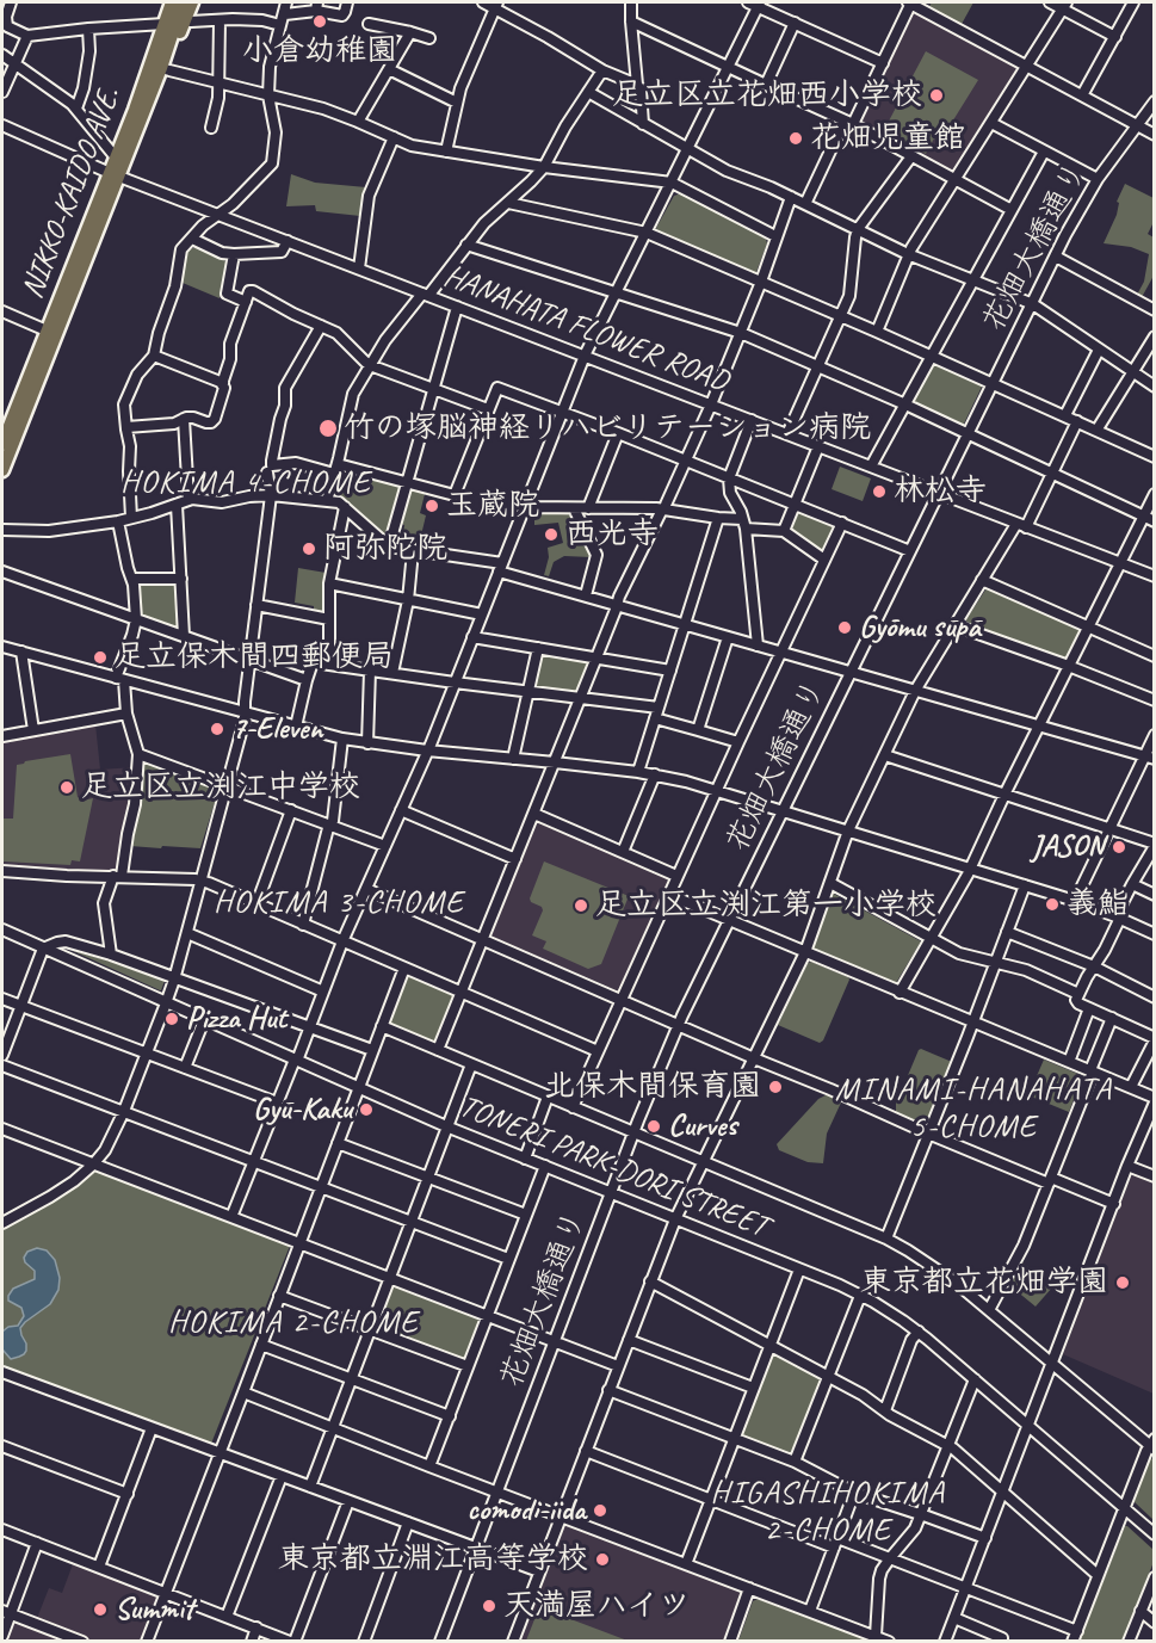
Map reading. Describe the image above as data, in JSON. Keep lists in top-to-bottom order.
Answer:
{
  "streets": {
    "highway": ["NIKKO-KAIDO AVE."],
    "street": ["花畑大橋通り", "HANAHATA FLOWER ROAD", "TONERI PARK-DORI STREET"]
  },
  "crossings": [
    ["NIKKO-KAIDO AVE.", "HANAHATA FLOWER ROAD"],
    ["花畑大橋通り", "HANAHATA FLOWER ROAD"],
    ["花畑大橋通り", "TONERI PARK-DORI STREET"]
  ],
  "districts": [
    "HOKIMA 4-CHOME",
    "HOKIMA 3-CHOME",
    "MINAMI-HANAHATA 5-CHOME",
    "HOKIMA 2-CHOME",
    "HIGASHIHOKIMA 2-CHOME"
  ],
  "places": [
    "小倉幼稚園",
    "足立区立花畑西小学校",
    "花畑児童館",
    "竹の塚脳神経リハビリテーション病院",
    "林松寺",
    "玉蔵院",
    "西光寺",
    "阿弥陀院",
    "Gyōmu sūpā",
    "足立保木間四郵便局",
    "7-Eleven",
    "足立区立渕江中学校",
    "JASON",
    "義鮨",
    "足立区立渕江第一小学校",
    "Pizza Hut",
    "北保木間保育園",
    "Gyū-Kaku",
    "Curves",
    "東京都立花畑学園",
    "comodi-iida",
    "東京都立淵江高等学校",
    "天満屋ハイツ",
    "Summit"
  ]
}
